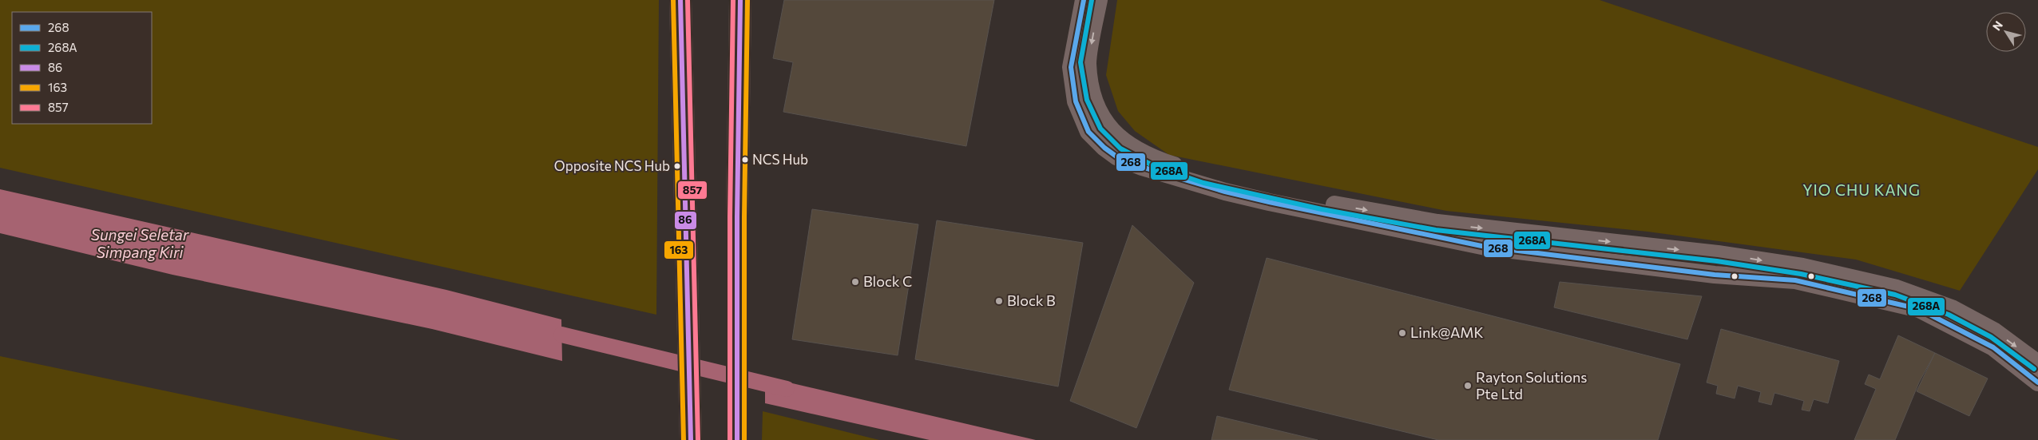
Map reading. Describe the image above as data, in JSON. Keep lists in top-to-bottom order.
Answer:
{
  "districts": ["YIO CHU KANG"],
  "water": ["Sungei Seletar Simpang Kiri"],
  "places": [
    "NCS Hub",
    "Opposite NCS Hub",
    "Block C",
    "Block B",
    "Link@AMK",
    "Rayton Solutions Pte Ltd"
  ],
  "lines": [
    "transit line 268",
    "transit line 268A",
    "transit line 86",
    "transit line 163",
    "transit line 857"
  ],
  "legend": [
    "268",
    "268A",
    "86",
    "163",
    "857"
  ],
  "north": "top left"
}
